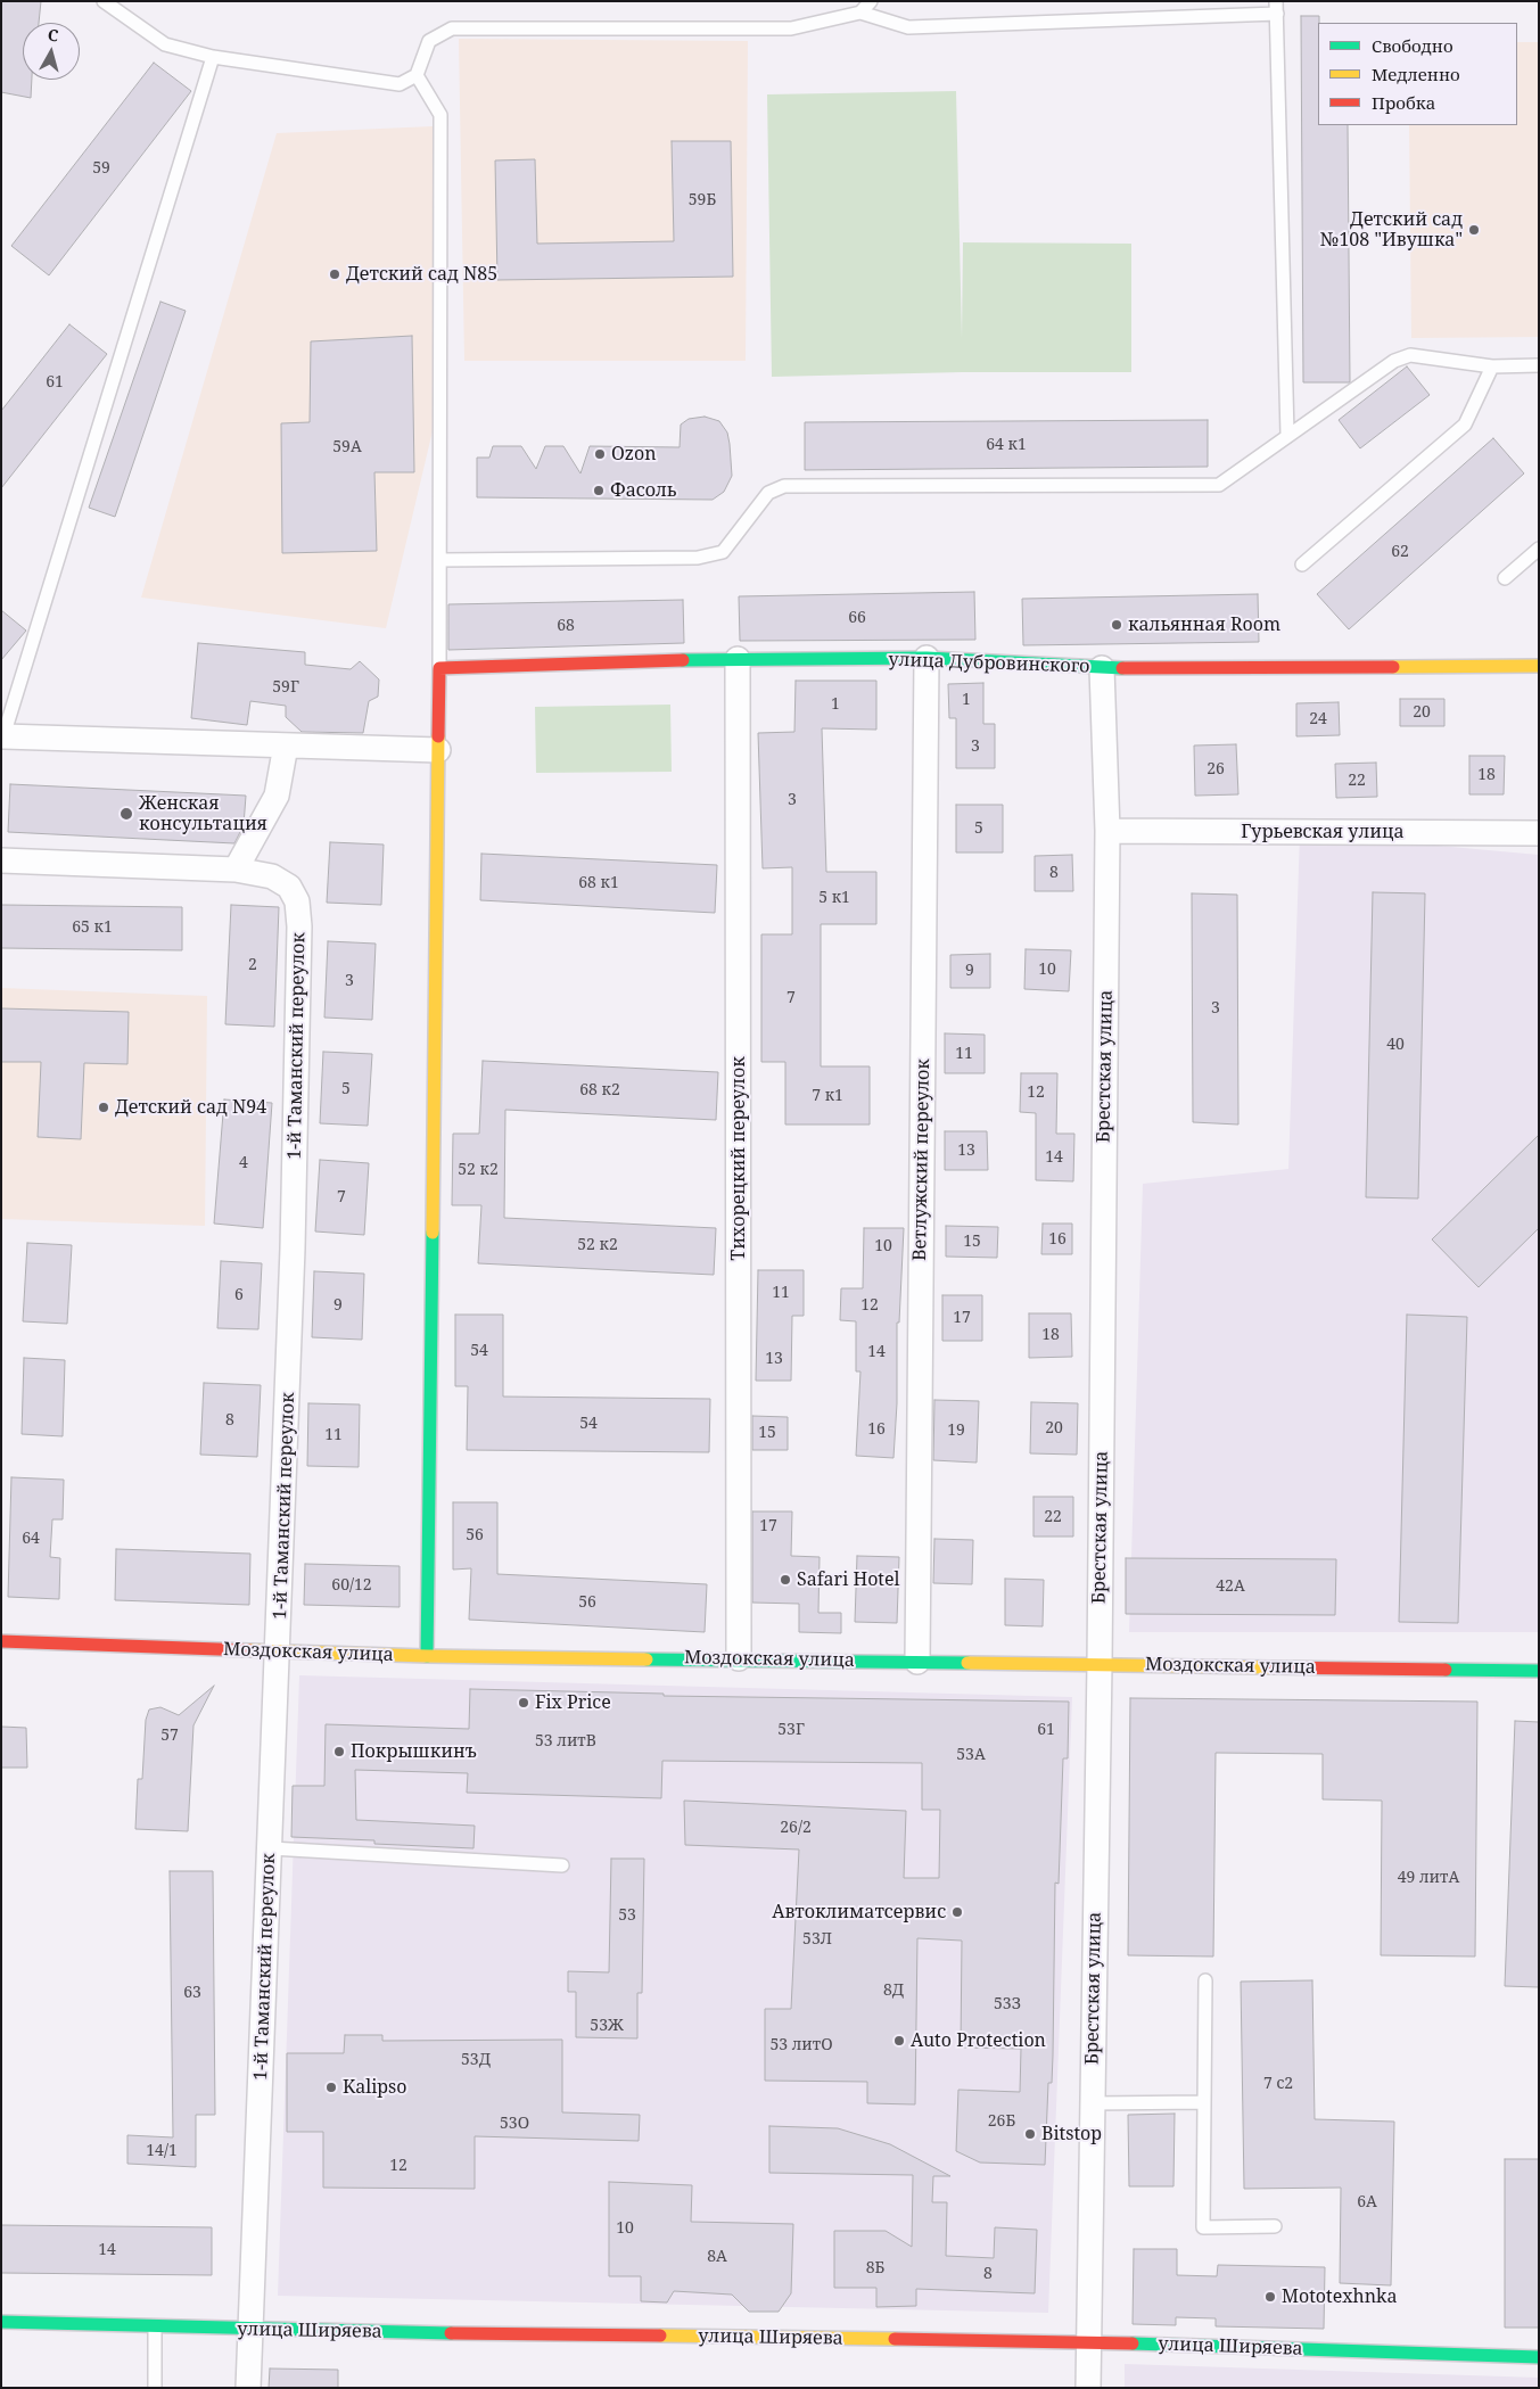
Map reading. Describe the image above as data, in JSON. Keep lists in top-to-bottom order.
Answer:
{
  "streets": {
    "street": [
      "улица Дубровинского",
      "Гурьевская улица",
      "1-й Таманский переулок",
      "Брестская улица",
      "Тихорецкий переулок",
      "Ветлужский переулок",
      "Моздокская улица",
      "улица Ширяева"
    ]
  },
  "crossings": [
    ["улица Дубровинского", "Брестская улица"],
    ["улица Дубровинского", "Тихорецкий переулок"],
    ["улица Дубровинского", "Ветлужский переулок"],
    ["Гурьевская улица", "Брестская улица"],
    ["1-й Таманский переулок", "Моздокская улица"],
    ["1-й Таманский переулок", "улица Ширяева"],
    ["Брестская улица", "Моздокская улица"],
    ["Брестская улица", "улица Ширяева"],
    ["Тихорецкий переулок", "Моздокская улица"],
    ["Ветлужский переулок", "Моздокская улица"]
  ],
  "places": [
    "Детский сад №108 \"Ивушка\"",
    "Детский сад N85",
    "Ozon",
    "Фасоль",
    "кальянная Room",
    "Женская консультация",
    "Детский сад N94",
    "Safari Hotel",
    "Fix Price",
    "Покрышкинъ",
    "Автоклиматсервис",
    "Auto Protection",
    "Kalipso",
    "Bitstop",
    "Mototexhnka"
  ],
  "house_numbers": [
    "59",
    "59Б",
    "61",
    "64 к1",
    "59А",
    "62",
    "66",
    "68",
    "59Г",
    "1",
    "1",
    "20",
    "24",
    "3",
    "26",
    "18",
    "22",
    "3",
    "5",
    "8",
    "68 к1",
    "5 к1",
    "65 к1",
    "2",
    "10",
    "9",
    "3",
    "7",
    "3",
    "40",
    "11",
    "5",
    "68 к2",
    "12",
    "7 к1",
    "13",
    "14",
    "4",
    "52 к2",
    "7",
    "16",
    "15",
    "52 к2",
    "10",
    "11",
    "6",
    "9",
    "12",
    "17",
    "18",
    "54",
    "14",
    "13",
    "8",
    "54",
    "20",
    "16",
    "19",
    "15",
    "11",
    "22",
    "17",
    "56",
    "64",
    "60/12",
    "42А",
    "56",
    "53Г",
    "61",
    "57",
    "53 литВ",
    "53А",
    "26/2",
    "49 литА",
    "53",
    "53Л",
    "8Д",
    "63",
    "53З",
    "53Ж",
    "53 литО",
    "53Д",
    "7 с2",
    "26Б",
    "53О",
    "14/1",
    "12",
    "6А",
    "10",
    "14",
    "8А",
    "8Б",
    "8"
  ],
  "legend": ["Свободно", "Медленно", "Пробка"],
  "north": "top"
}
